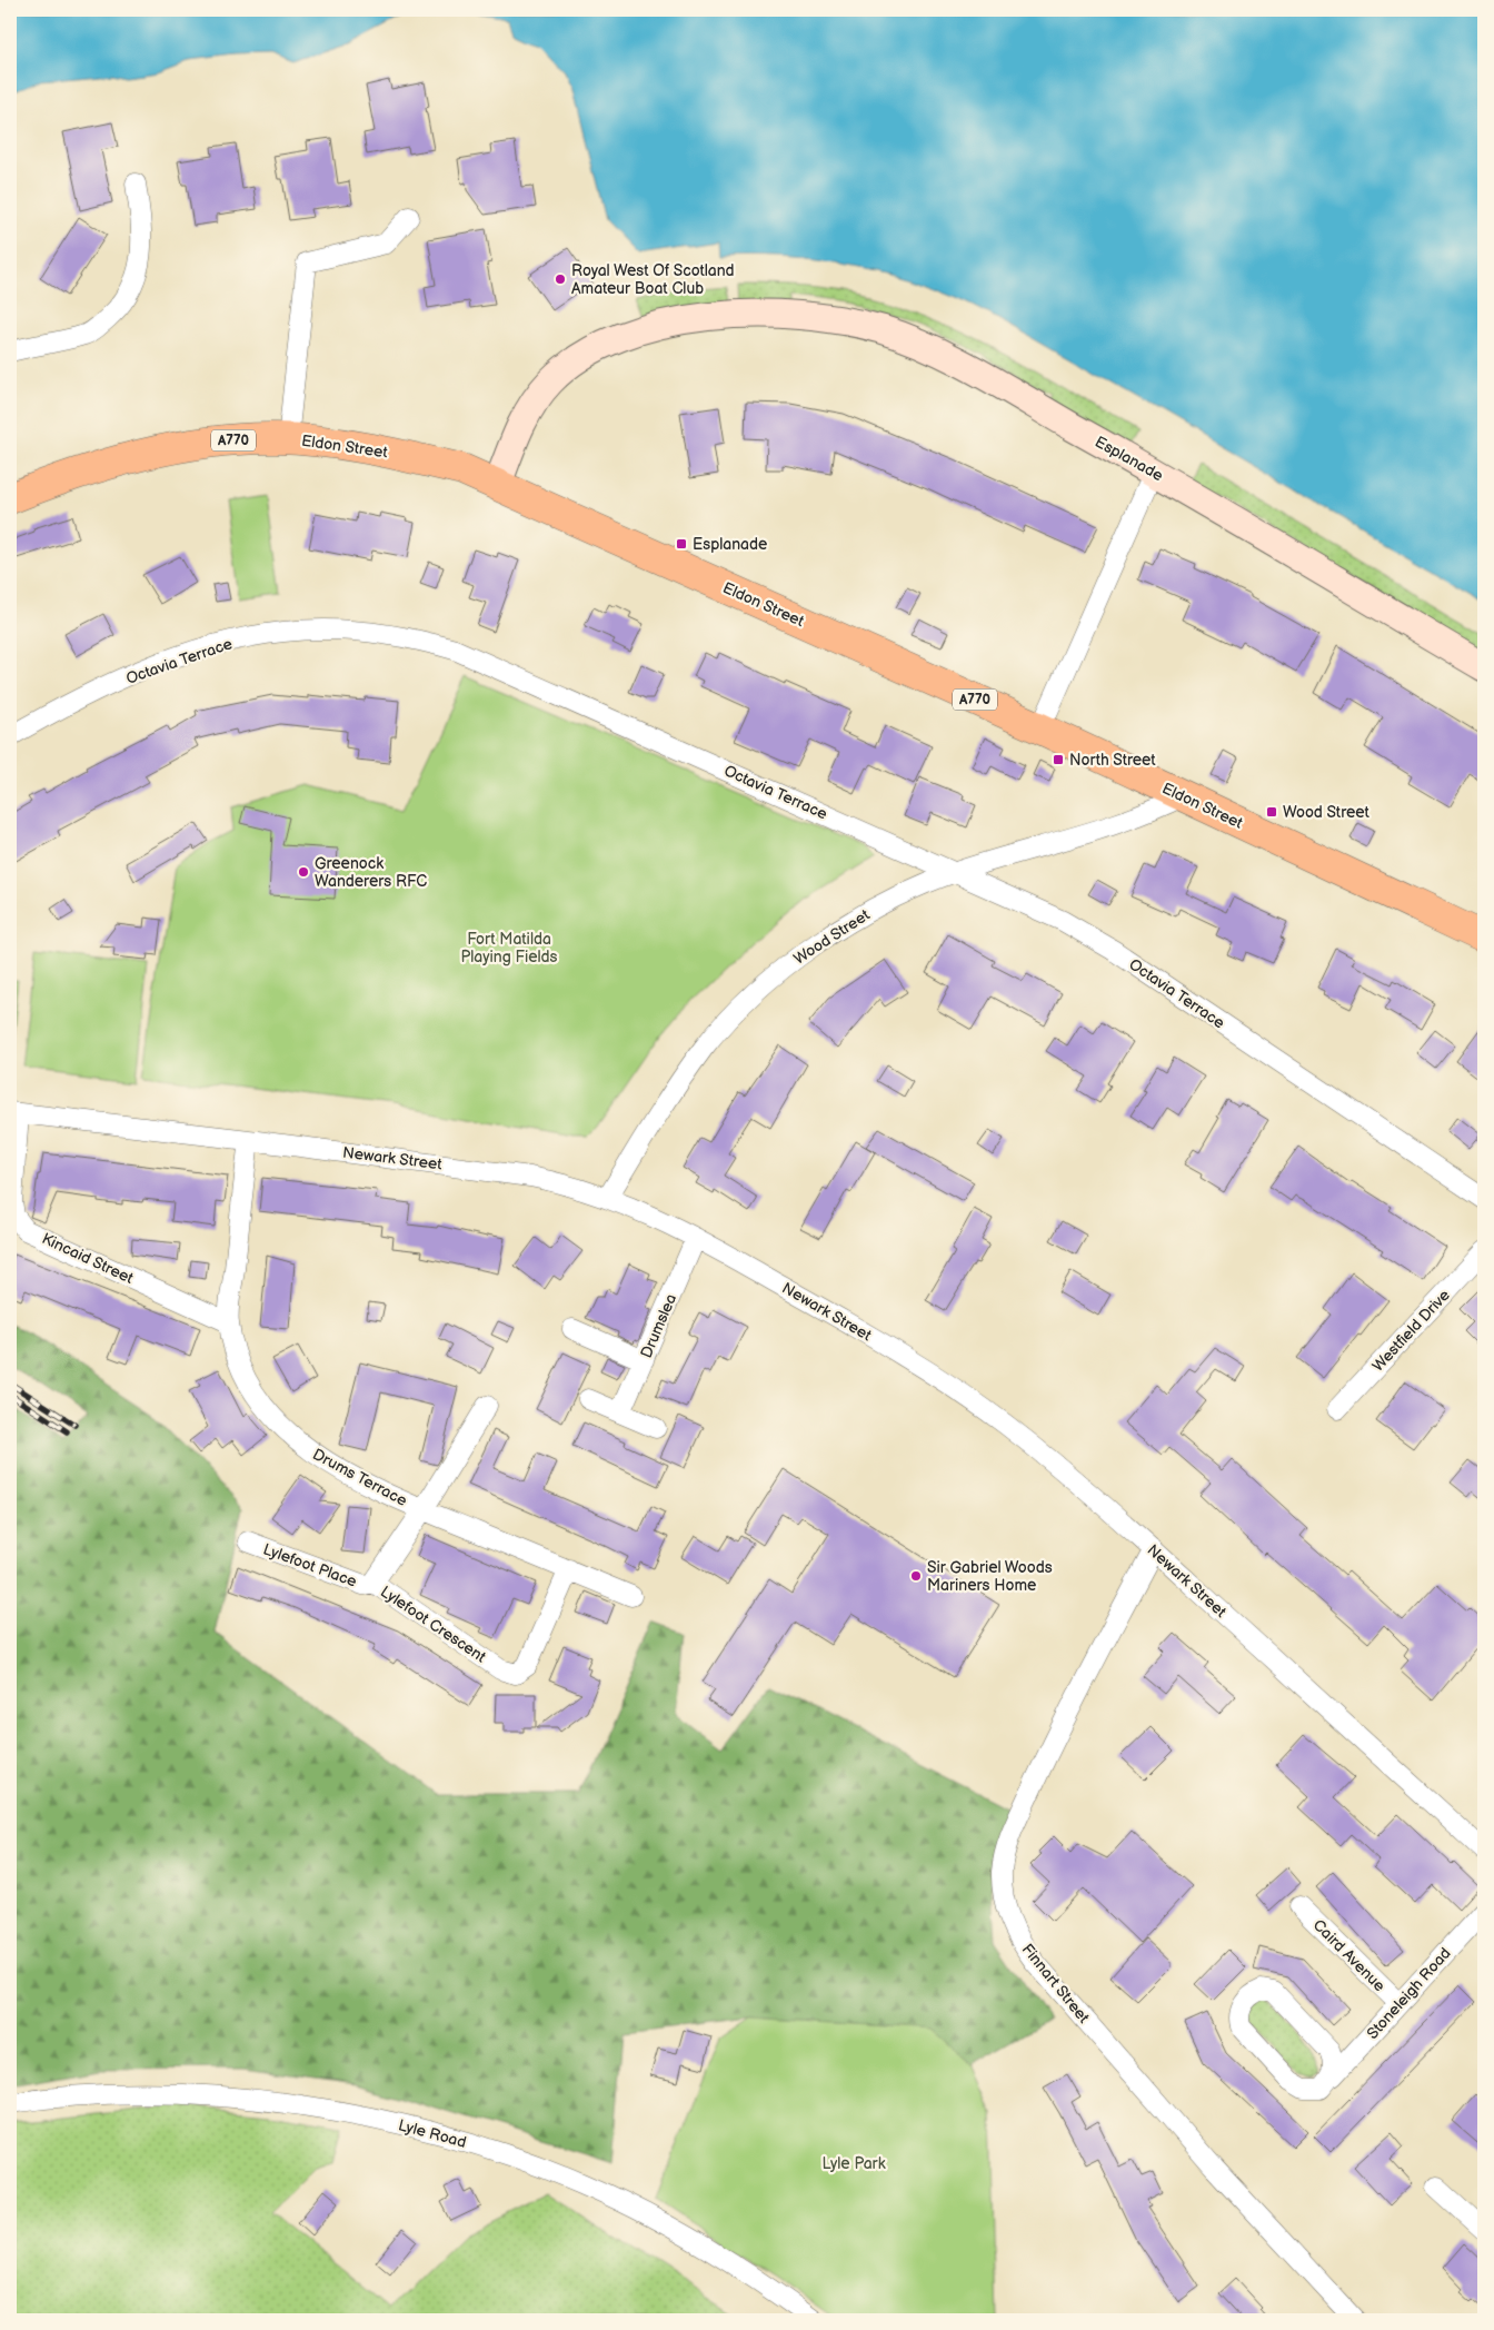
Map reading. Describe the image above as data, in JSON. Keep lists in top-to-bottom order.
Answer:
{
  "streets": {
    "main road": ["A770", "Eldon Street"],
    "street": [
      "Esplanade",
      "Octavia Terrace",
      "Wood Street",
      "Newark Street",
      "Kincaid Street",
      "Drumslea",
      "Westfield Drive",
      "Drums Terrace",
      "Lylefoot Place",
      "Lylefoot Crescent",
      "Caird Avenue",
      "Finnart Street",
      "Stoneleigh Road",
      "Lyle Road"
    ]
  },
  "crossings": [
    ["Eldon Street", "Esplanade"],
    ["Eldon Street", "Wood Street"],
    ["Octavia Terrace", "Wood Street"],
    ["Wood Street", "Newark Street"],
    ["Newark Street", "Kincaid Street"],
    ["Newark Street", "Drumslea"],
    ["Newark Street", "Drums Terrace"],
    ["Newark Street", "Finnart Street"],
    ["Kincaid Street", "Drums Terrace"],
    ["Drums Terrace", "Lylefoot Crescent"],
    ["Lylefoot Place", "Lylefoot Crescent"],
    ["Caird Avenue", "Stoneleigh Road"]
  ],
  "parks": ["Fort Matilda Playing Fields", "Lyle Park"],
  "places": {
    "other": ["Royal West Of Scotland Amateur Boat Club", "Greenock Wanderers RFC", "Sir Gabriel Woods Mariners Home"],
    "transit": ["Esplanade", "North Street", "Wood Street"]
  }
}
